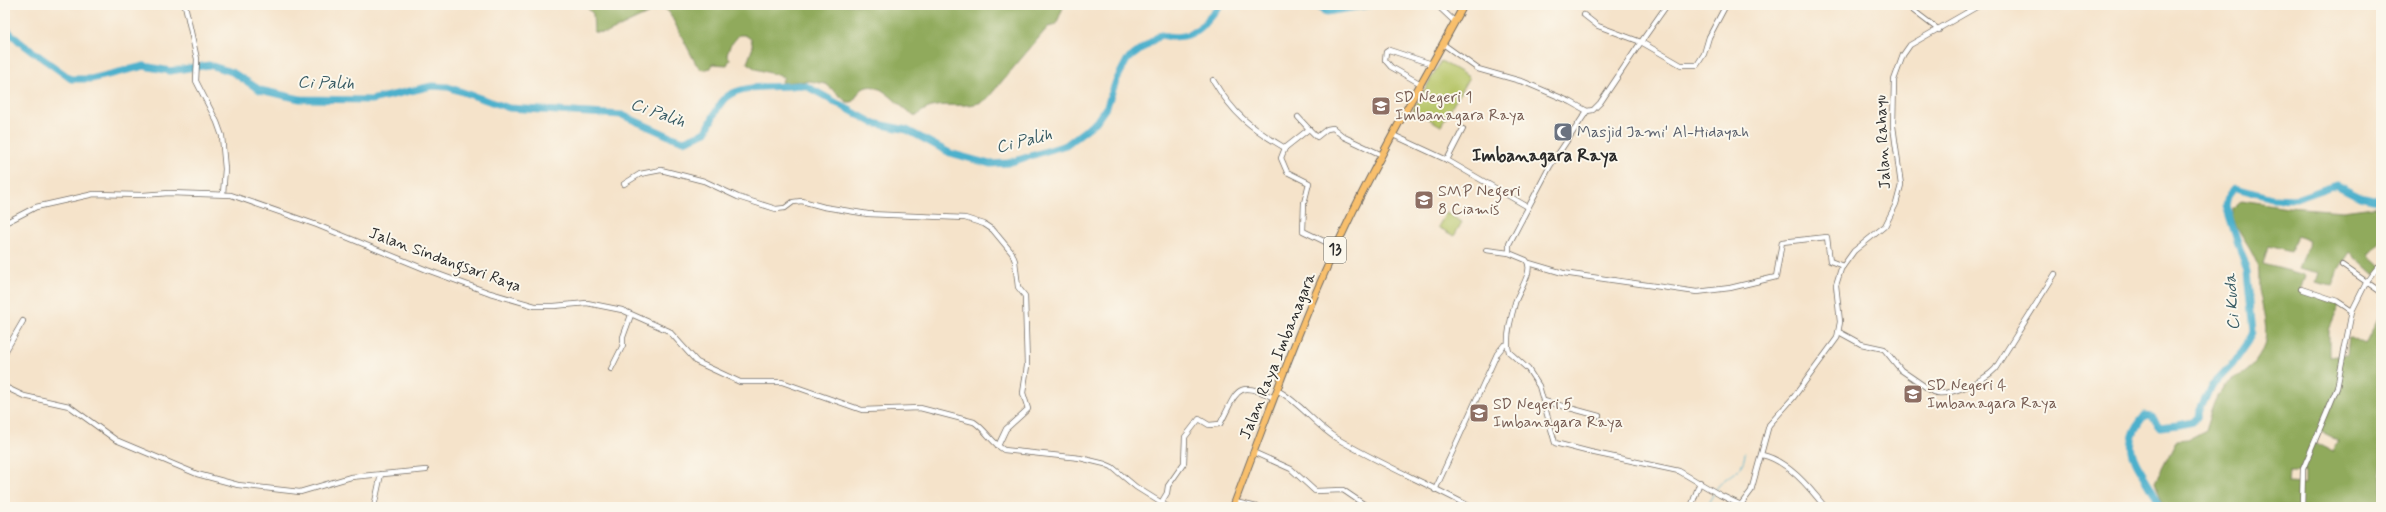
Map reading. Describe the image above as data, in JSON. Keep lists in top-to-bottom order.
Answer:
{
  "streets": {
    "highway": ["13", "Jalan Raya Imbanagara"],
    "street": ["Jalan Rahayu", "Jalan Sindangsari Raya"]
  },
  "districts": ["Imbanagara Raya"],
  "water": ["Ci Palih", "Ci Kuda"],
  "places": {
    "school or university": [
      "SD Negeri 1 Imbanagara Raya",
      "SMP Negeri 8 Ciamis",
      "SD Negeri 4 Imbanagara Raya",
      "SD Negeri 5 Imbanagara Raya"
    ],
    "mosque": ["Masjid Jami' Al-Hidayah"]
  }
}
